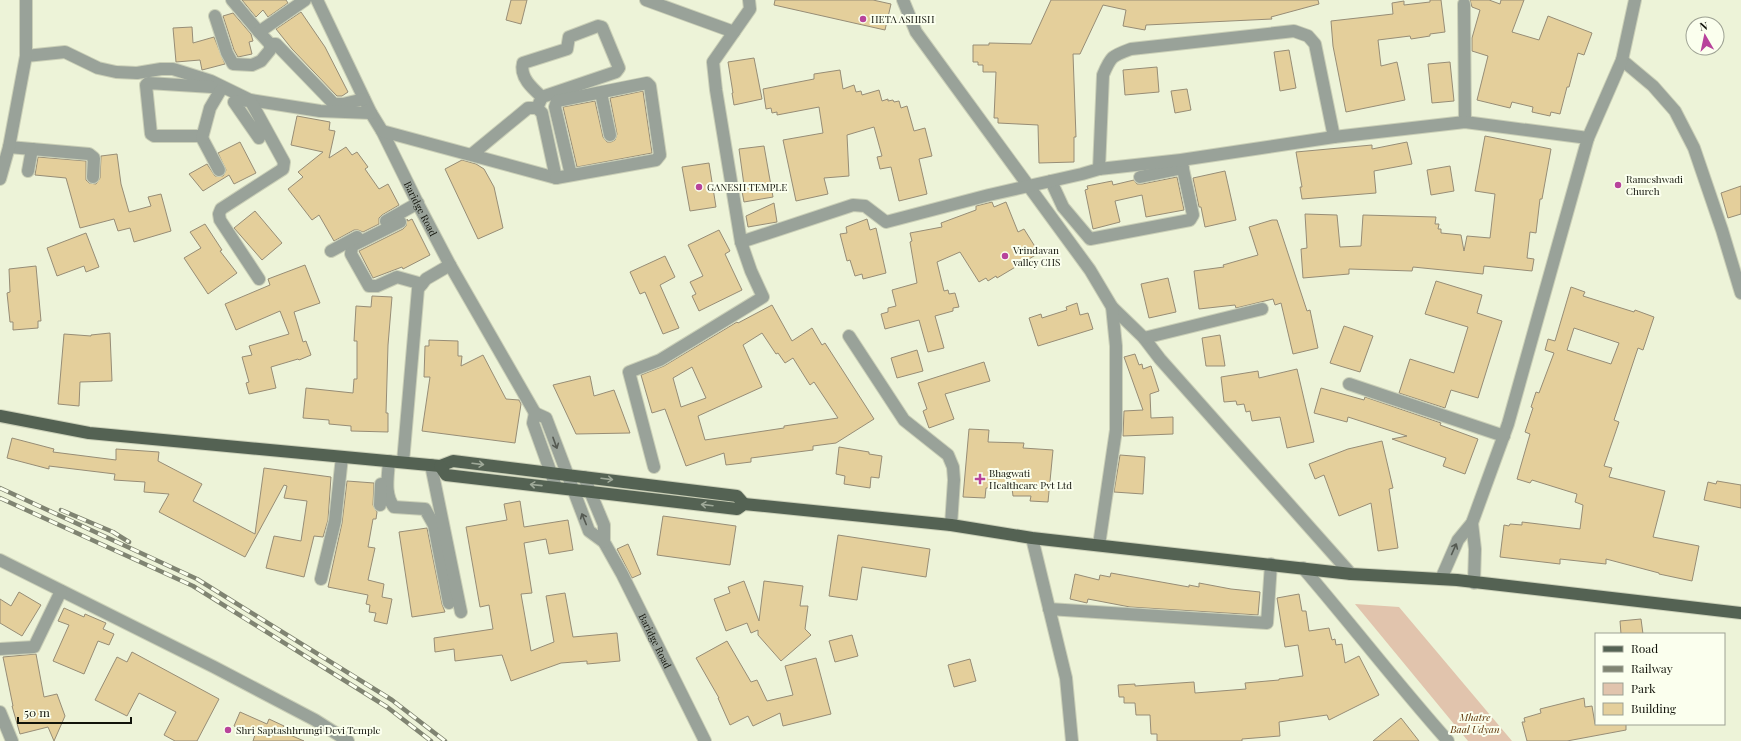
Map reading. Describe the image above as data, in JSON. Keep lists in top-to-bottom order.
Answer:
{
  "streets": {
    "street": ["Baridge Road"]
  },
  "parks": ["Mhatre Baal Udyan"],
  "places": {
    "other": [
      "HETA ASHISH",
      "Rameshwadi Church",
      "GANESH TEMPLE",
      "Vrindavan valley CHS",
      "Shri Saptashhrungi Devi Temple"
    ],
    "health": ["Bhagwati Healthcare Pvt Ltd"]
  },
  "legend": [
    "Road",
    "Railway",
    "Park",
    "Building"
  ],
  "scale_bar": "50 m",
  "north": "top"
}
